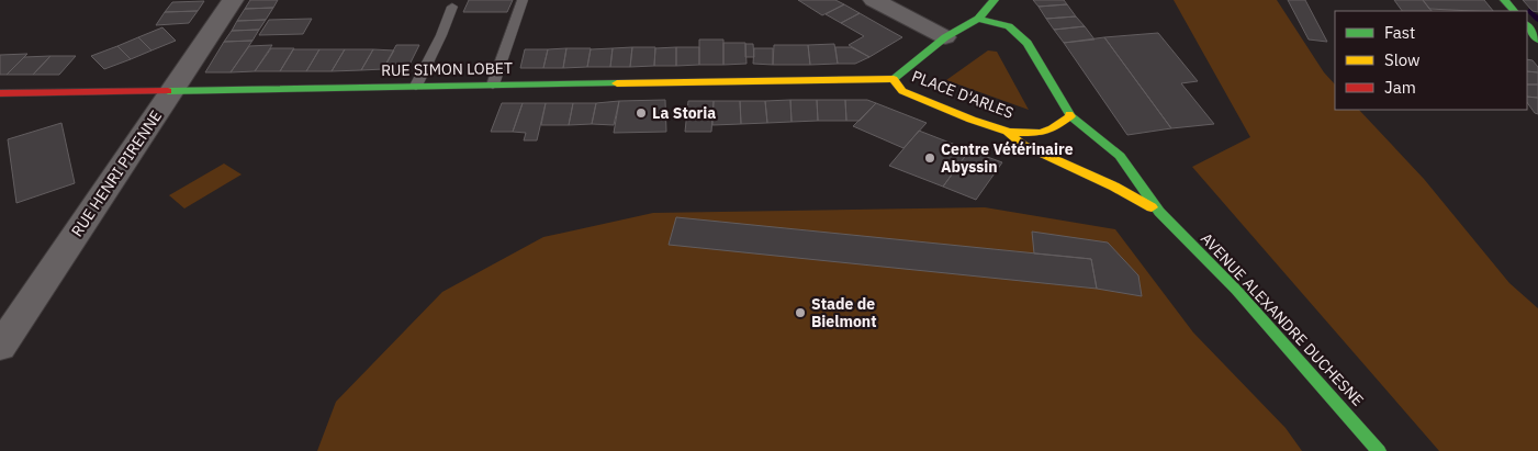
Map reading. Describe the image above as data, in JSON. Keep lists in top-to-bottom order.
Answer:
{
  "streets": {
    "street": [
      "RUE SIMON LOBET",
      "PLACE D'ARLES",
      "RUE HENRI PIRENNE",
      "AVENUE ALEXANDRE DUCHESNE"
    ]
  },
  "crossings": [
    ["RUE SIMON LOBET", "PLACE D'ARLES"],
    ["RUE SIMON LOBET", "RUE HENRI PIRENNE"],
    ["PLACE D'ARLES", "AVENUE ALEXANDRE DUCHESNE"]
  ],
  "places": ["La Storia", "Centre Vétérinaire Abyssin", "Stade de Bielmont"],
  "legend": ["Fast", "Slow", "Jam"]
}
